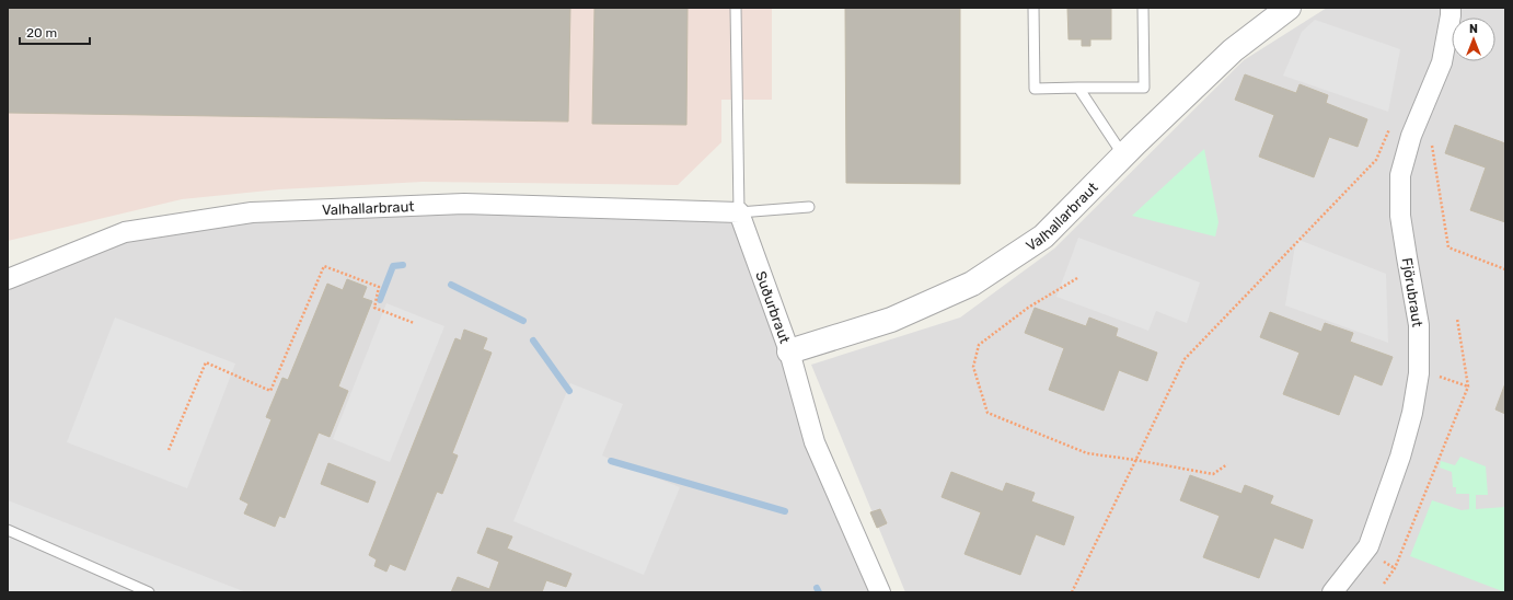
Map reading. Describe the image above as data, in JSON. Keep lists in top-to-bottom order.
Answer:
{
  "streets": {
    "street": ["Valhallarbraut", "Fjörubraut", "Suðurbraut"]
  },
  "crossings": [
    ["Valhallarbraut", "Suðurbraut"]
  ],
  "scale_bar": "20 m",
  "north": "top"
}
